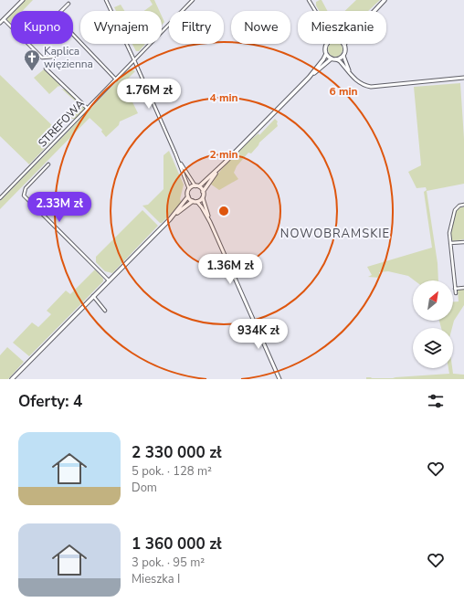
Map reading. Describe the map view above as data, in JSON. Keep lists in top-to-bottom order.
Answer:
{
  "streets": {
    "street": ["STREFOWA"]
  },
  "districts": ["NOWOBRAMSKIE"],
  "places": {
    "church": ["Kaplica więzienna"]
  },
  "north": "top right",
  "page": {
    "chip": [
      "Kupno",
      "Wynajem",
      "Filtry",
      "Nowe",
      "Mieszkanie"
    ],
    "price": [
      "1.76M zł",
      "2.33M zł",
      "1.36M zł",
      "934K zł"
    ],
    "heading": "Oferty: 4",
    "list": [
      {
        "name": "2 330 000 zł",
        "note": "5 pok. · 128 m² · Dom"
      },
      {
        "name": "1 360 000 zł",
        "note": "3 pok. · 95 m² · Mieszka I"
      }
    ]
  },
  "rings": ["6 min", "4 min", "2 min"]
}
